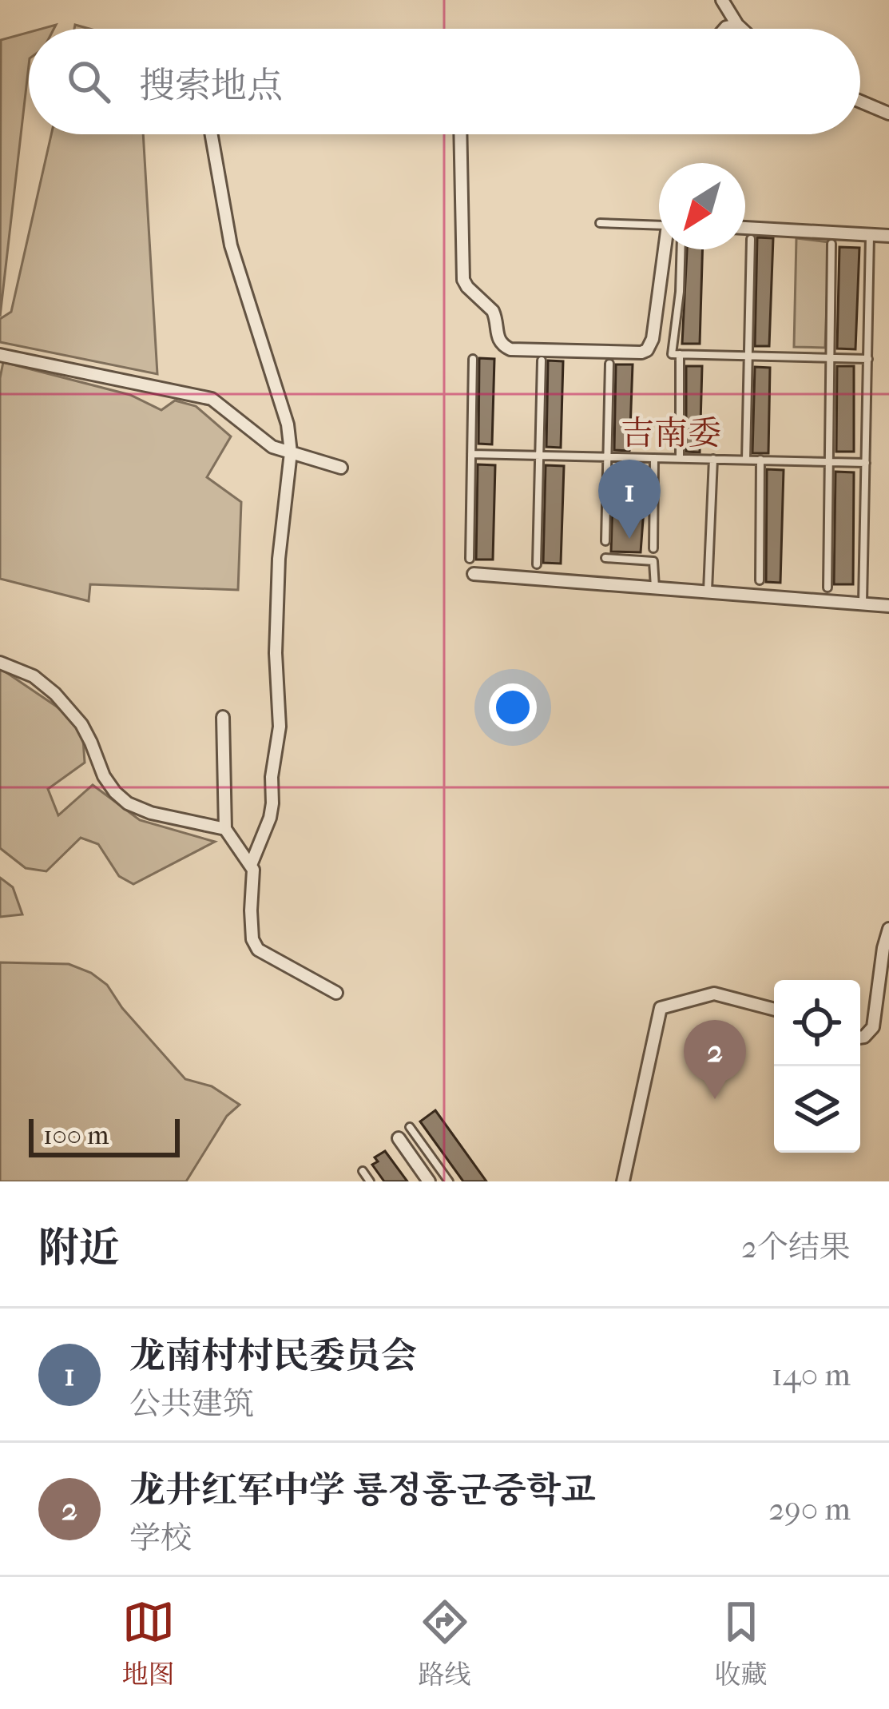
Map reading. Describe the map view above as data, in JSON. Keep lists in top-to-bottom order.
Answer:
{
  "districts": ["吉南委"],
  "scale_bar": "100 m",
  "north": "bottom left",
  "page": {
    "search": "搜索地点",
    "pins": ["1", "2"],
    "scale": "100 m",
    "heading": ["附近", "2个结果"],
    "list": [
      {
        "mark": "1",
        "name": "龙南村村民委员会",
        "note": "公共建筑",
        "value": "140 m"
      },
      {
        "mark": "2",
        "name": "龙井红军中学 룡정홍군중학교",
        "note": "学校",
        "value": "290 m"
      }
    ],
    "nav": ["地图", "路线", "收藏"]
  }
}
